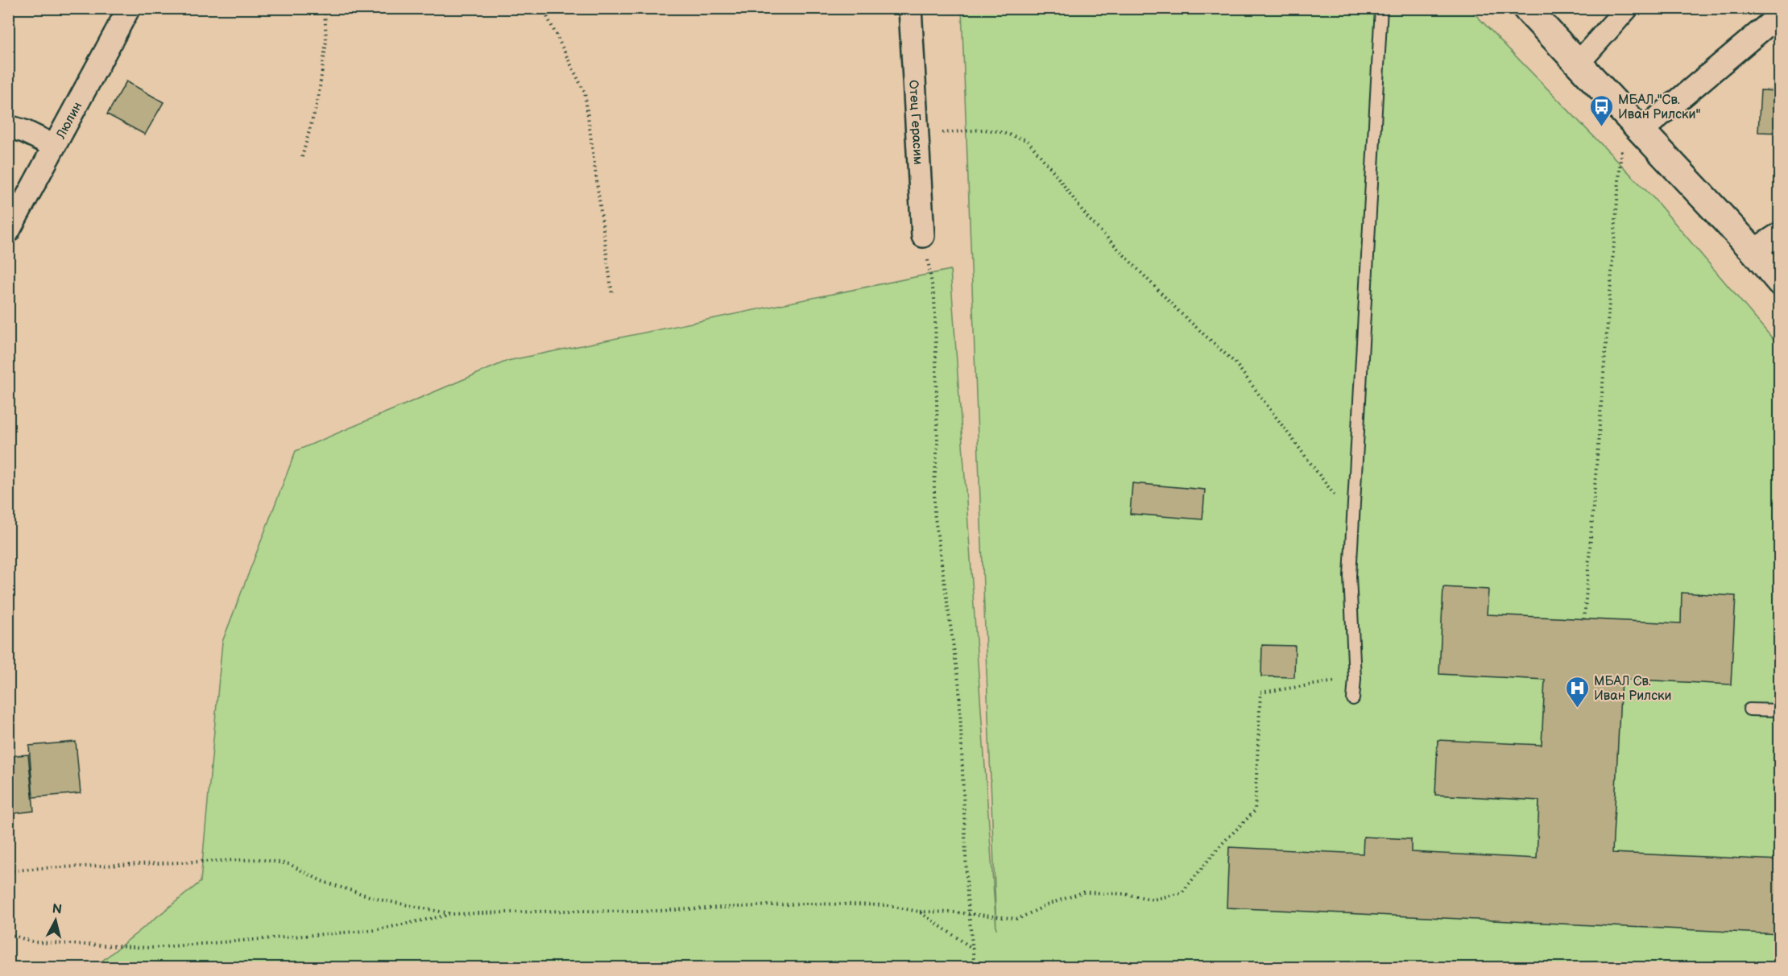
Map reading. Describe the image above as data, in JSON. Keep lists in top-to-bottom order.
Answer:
{
  "streets": {
    "street": ["Люлин", "Отец Герасим"]
  },
  "places": {
    "bus stop": ["МБАЛ \"Св. Иван Рилски\""],
    "hospital": ["МБАЛ Св. Иван Рилски"]
  },
  "north": "top"
}
